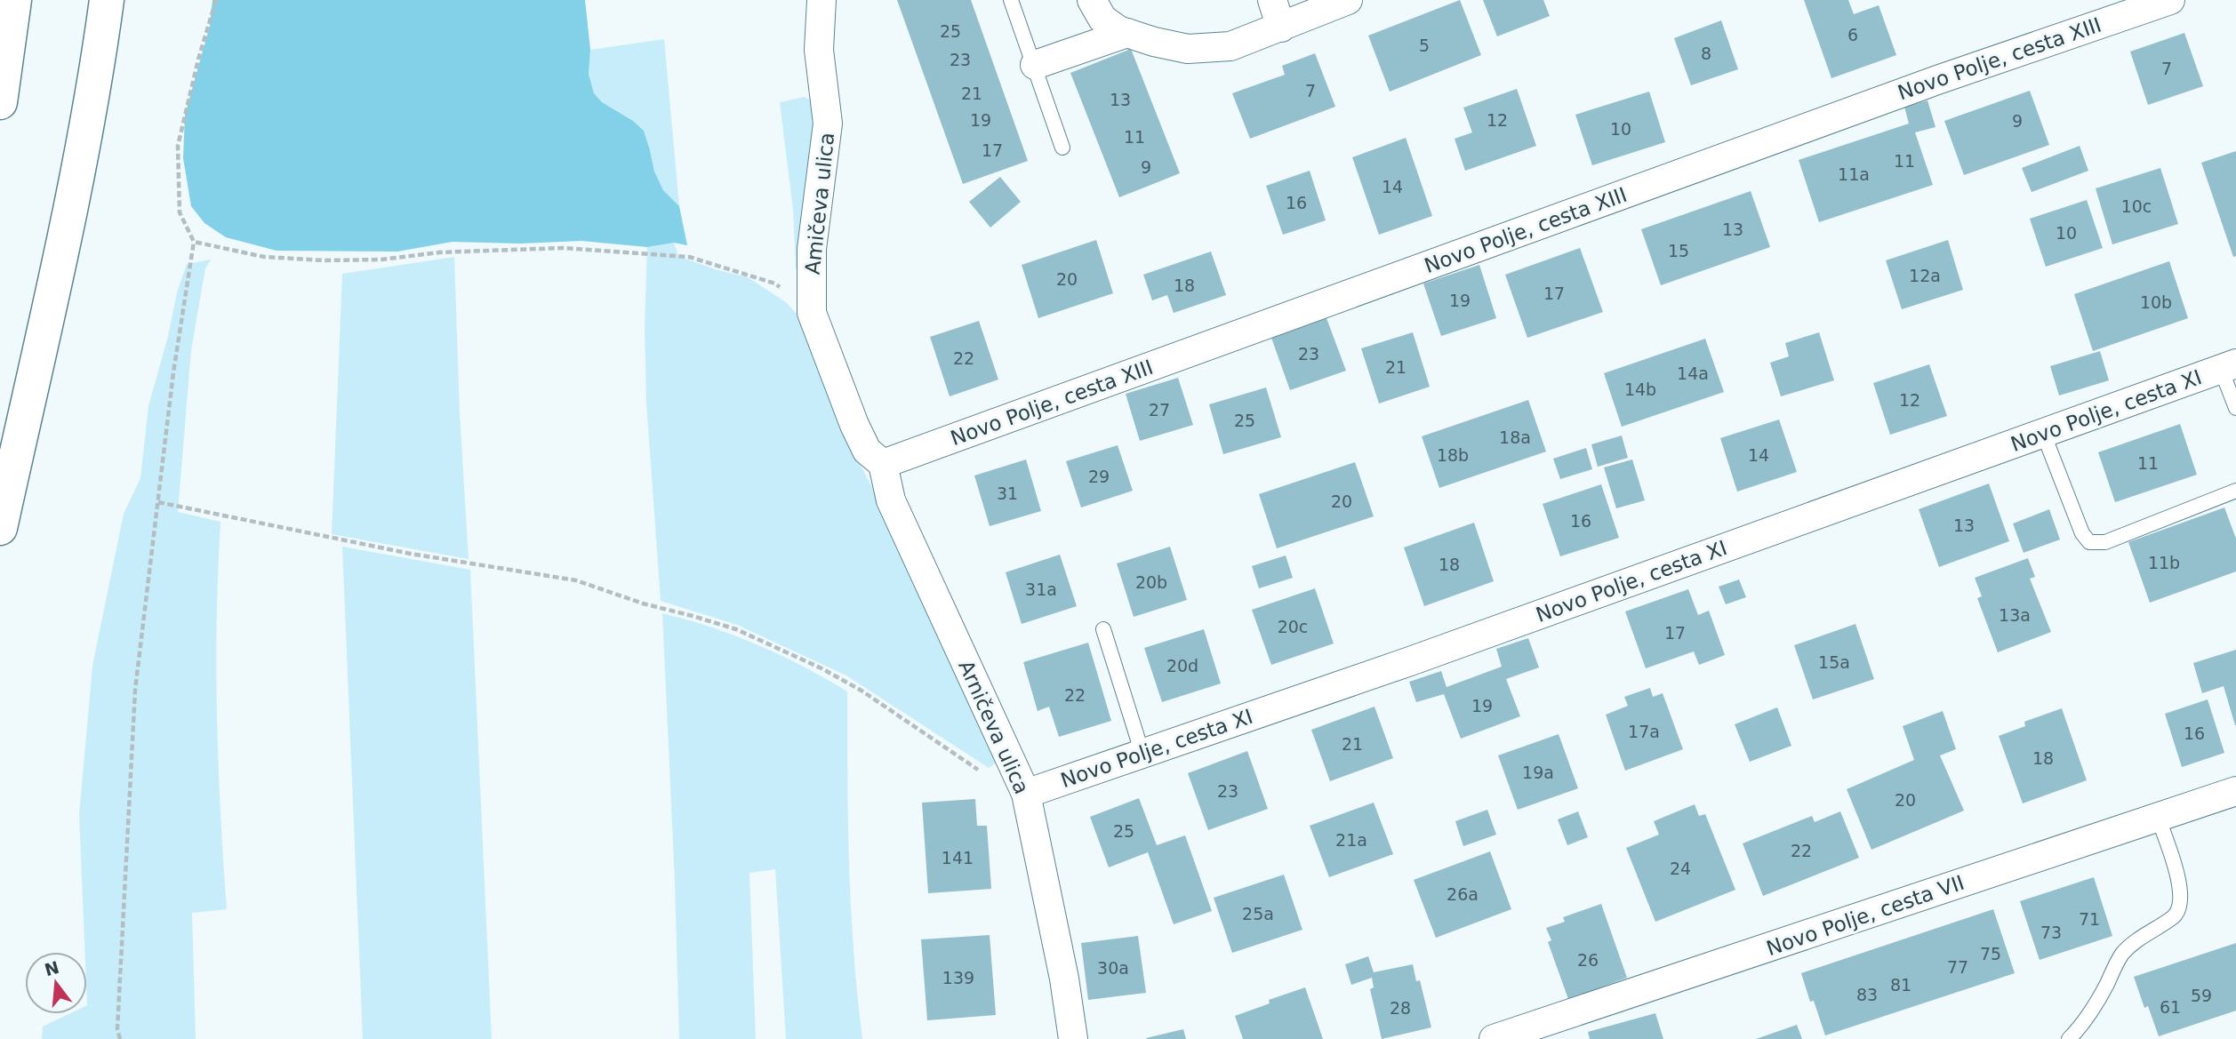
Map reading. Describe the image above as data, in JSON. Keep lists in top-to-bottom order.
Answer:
{
  "streets": {
    "street": [
      "Novo Polje, cesta XIII",
      "Amičeva ulica",
      "Novo Polje, cesta XI",
      "Arničeva ulica",
      "Novo Polje, cesta VII"
    ]
  },
  "crossings": [
    ["Novo Polje, cesta XIII", "Amičeva ulica"],
    ["Novo Polje, cesta XIII", "Arničeva ulica"],
    ["Amičeva ulica", "Arničeva ulica"],
    ["Novo Polje, cesta XI", "Arničeva ulica"]
  ],
  "house_numbers": [
    "25",
    "6",
    "5",
    "8",
    "23",
    "7",
    "7",
    "21",
    "13",
    "19",
    "12",
    "9",
    "10",
    "11",
    "17",
    "11",
    "9",
    "11a",
    "14",
    "16",
    "10c",
    "13",
    "10",
    "15",
    "12a",
    "20",
    "18",
    "17",
    "19",
    "10b",
    "23",
    "22",
    "21",
    "14a",
    "14b",
    "12",
    "27",
    "25",
    "18a",
    "18b",
    "14",
    "11",
    "29",
    "31",
    "20",
    "16",
    "13",
    "11b",
    "18",
    "20b",
    "31a",
    "13a",
    "20c",
    "17",
    "15a",
    "20d",
    "22",
    "19",
    "17a",
    "16",
    "21",
    "18",
    "19a",
    "23",
    "20",
    "25",
    "21a",
    "22",
    "141",
    "24",
    "26a",
    "25a",
    "71",
    "73",
    "75",
    "26",
    "77",
    "30a",
    "139",
    "81",
    "83",
    "59",
    "61",
    "28"
  ],
  "north": "top"
}
